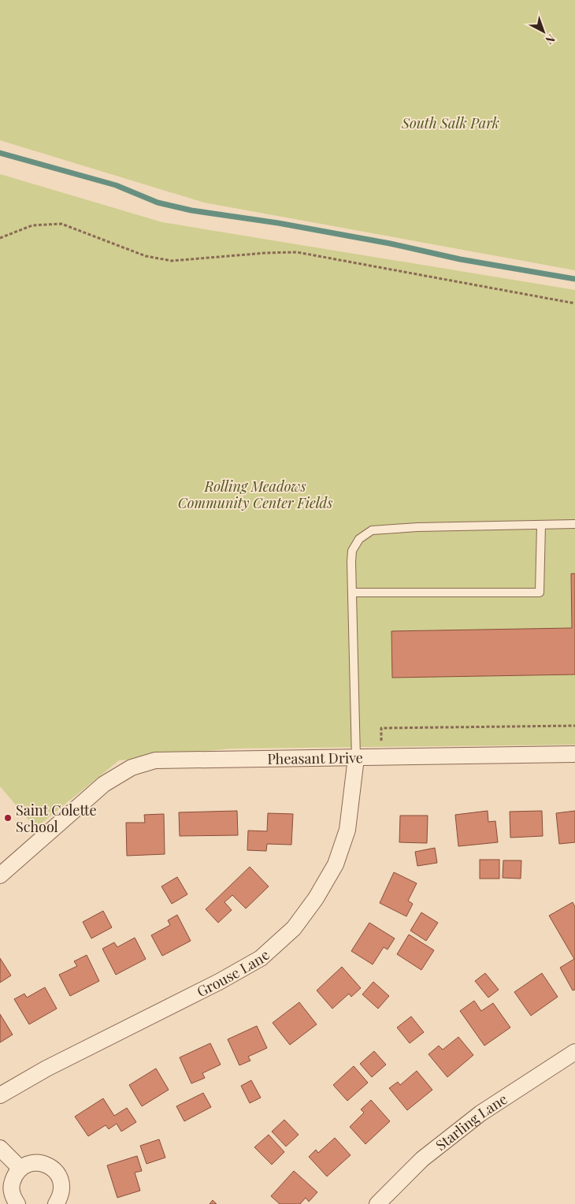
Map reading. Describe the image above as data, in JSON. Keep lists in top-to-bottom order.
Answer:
{
  "streets": {
    "street": ["Pheasant Drive", "Grouse Lane", "Starling Lane"]
  },
  "crossings": [
    ["Pheasant Drive", "Grouse Lane"]
  ],
  "parks": ["South Salk Park", "Rolling Meadows Community Center Fields"],
  "places": ["Saint Colette School"],
  "north": "bottom right"
}
